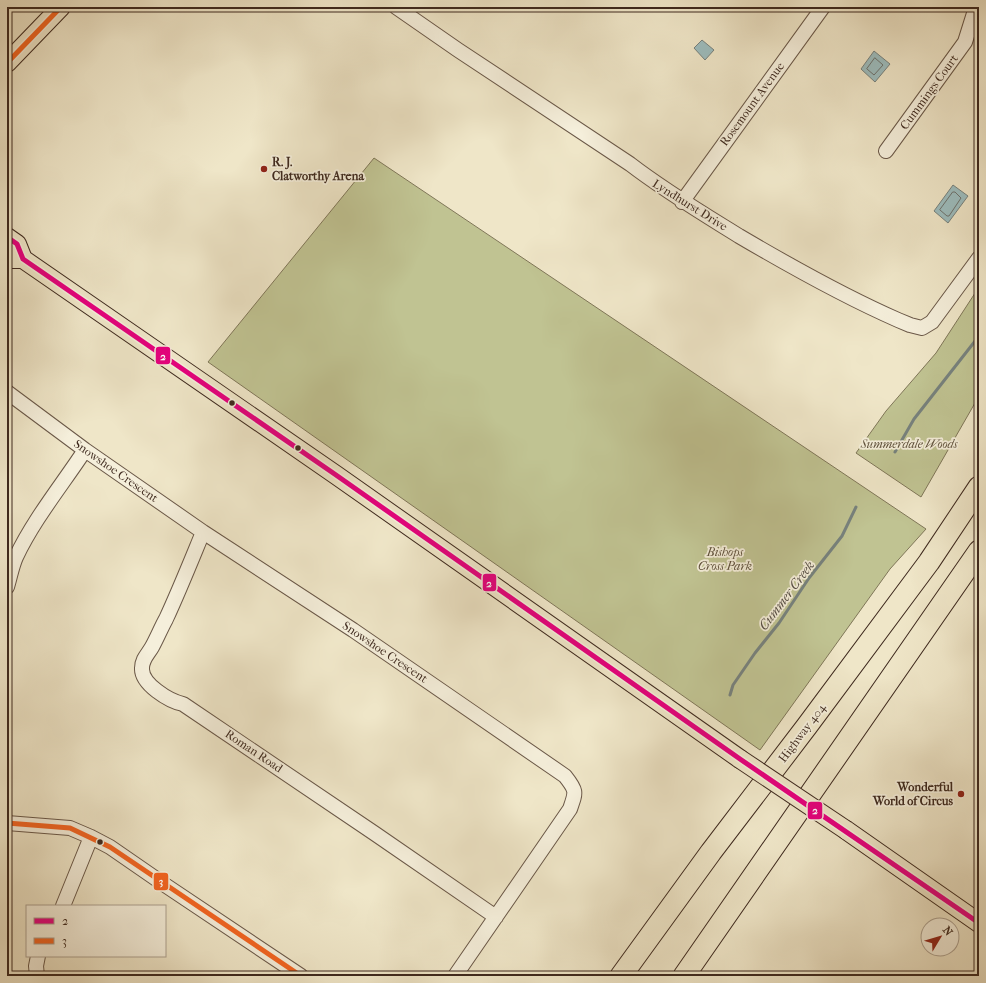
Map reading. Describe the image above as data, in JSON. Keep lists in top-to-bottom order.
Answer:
{
  "streets": {
    "highway": ["Highway 404"],
    "street": [
      "Cummings Court",
      "Rosemount Avenue",
      "Lyndhurst Drive",
      "Snowshoe Crescent",
      "Roman Road"
    ]
  },
  "crossings": [
    ["Rosemount Avenue", "Lyndhurst Drive"],
    ["Snowshoe Crescent", "Roman Road"]
  ],
  "water": ["Cummer Creek"],
  "parks": ["Summerdale Woods", "Bishops Cross Park"],
  "places": ["R. J. Clatworthy Arena", "Wonderful World of Circus"],
  "lines": ["transit line 3", "transit line 2"],
  "legend": ["2", "3"],
  "north": "top right"
}
